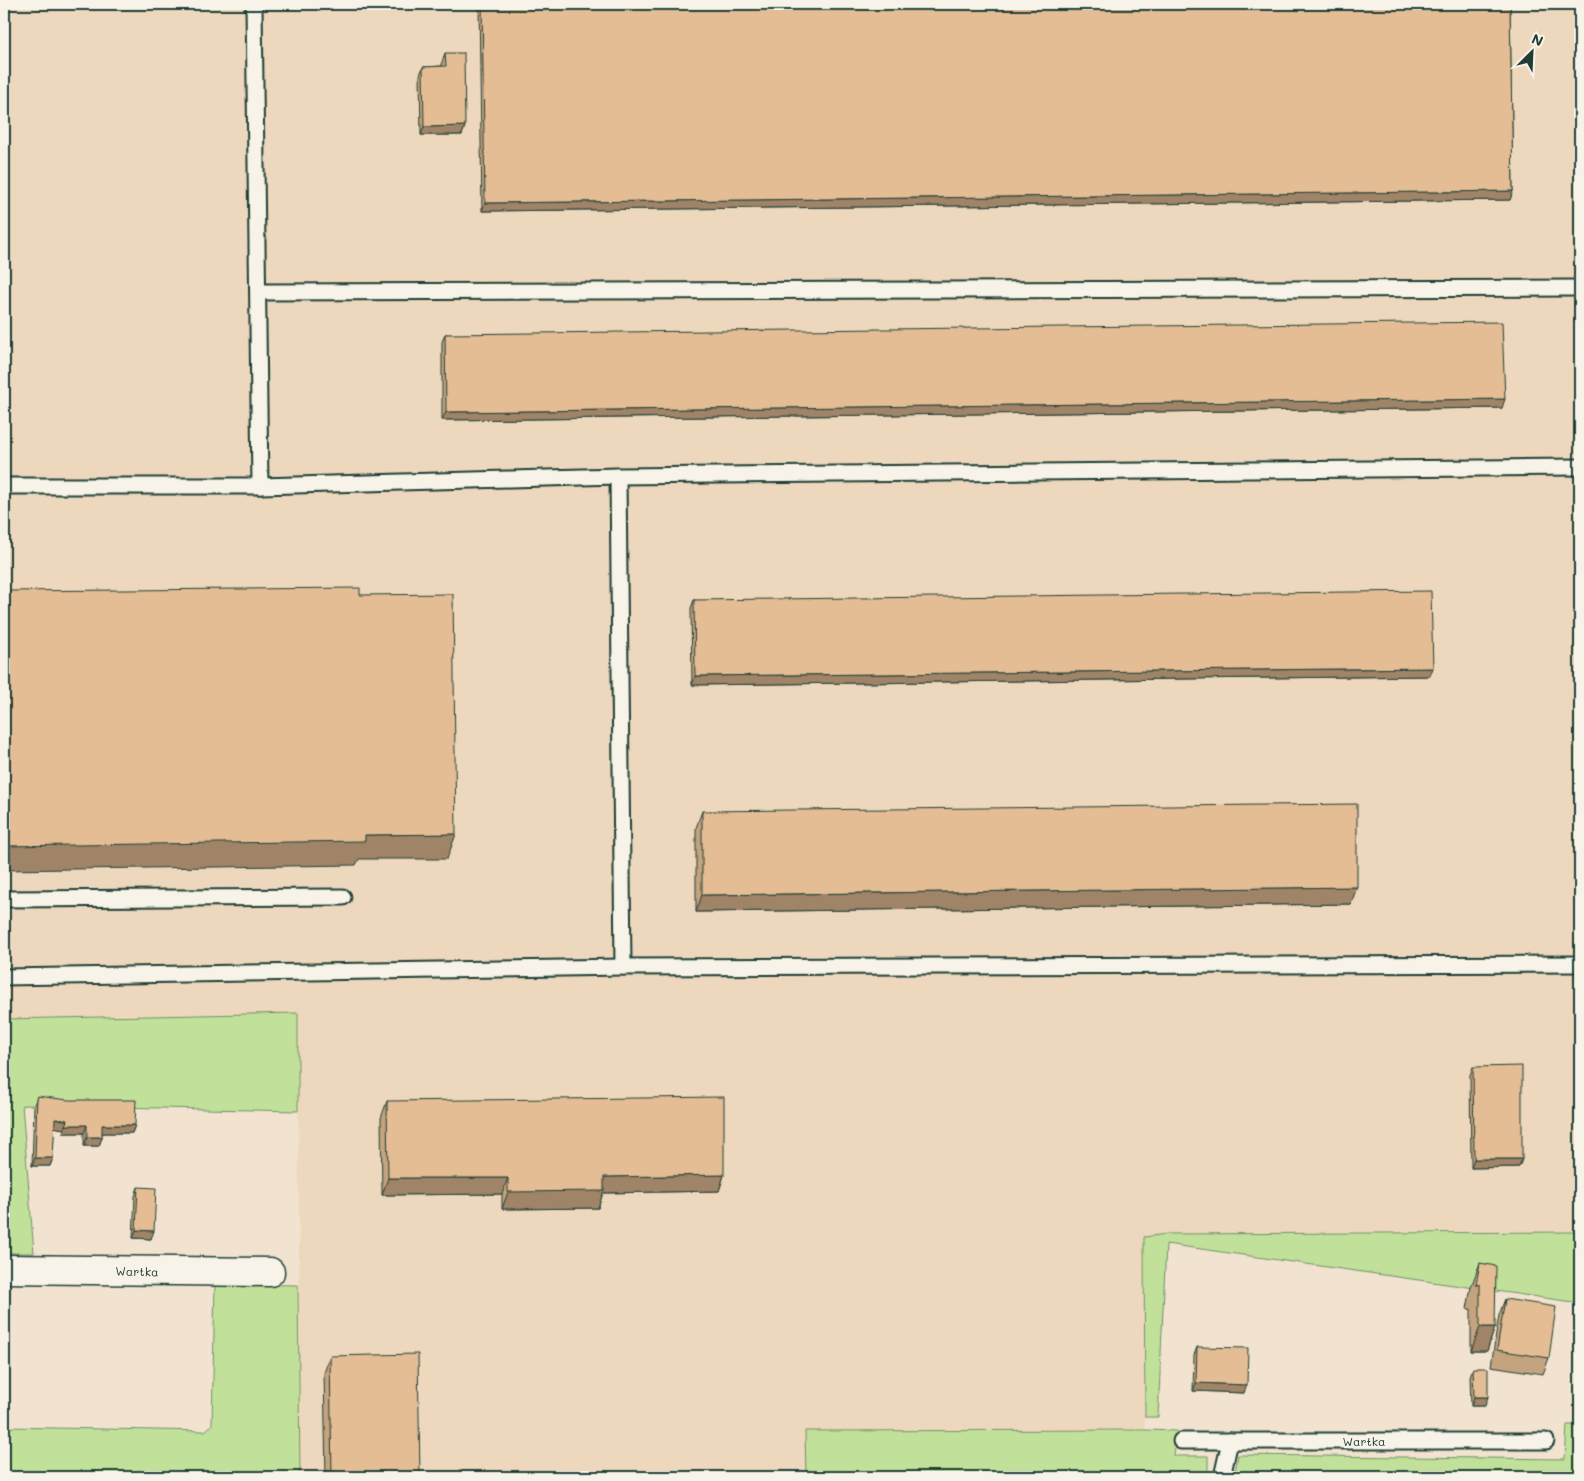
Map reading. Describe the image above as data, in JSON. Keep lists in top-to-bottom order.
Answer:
{
  "streets": {
    "street": ["Wartka"]
  },
  "north": "top right"
}
